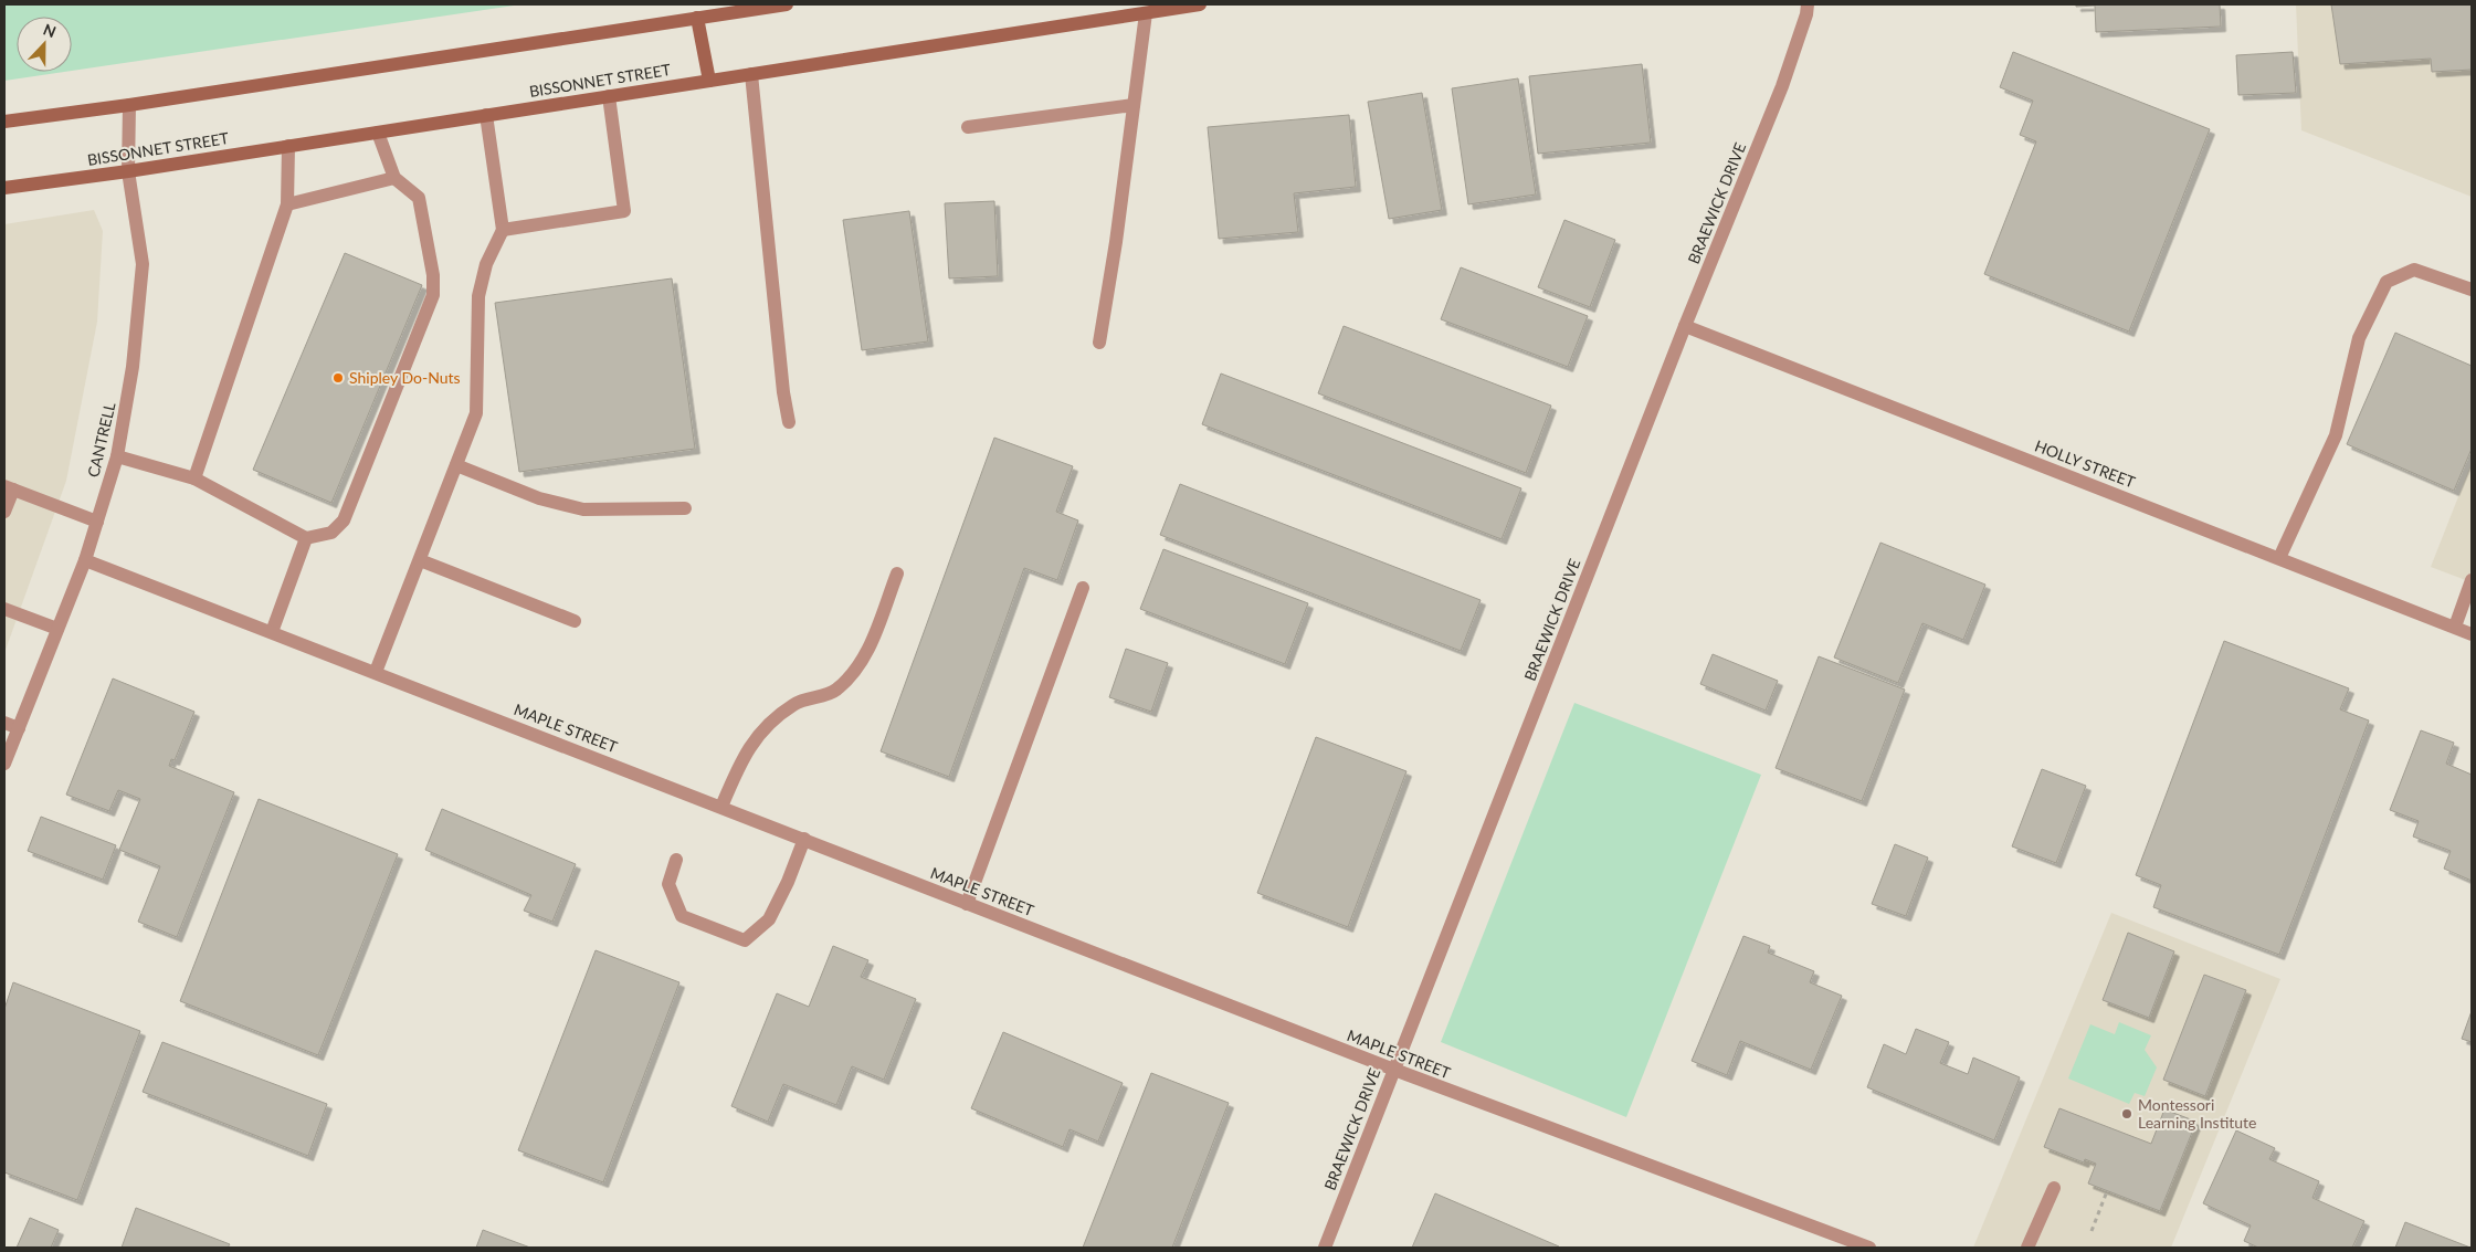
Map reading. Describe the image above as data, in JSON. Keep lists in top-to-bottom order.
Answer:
{
  "streets": {
    "main road": ["BISSONNET STREET"],
    "street": [
      "BRAEWICK DRIVE",
      "CANTRELL",
      "HOLLY STREET",
      "MAPLE STREET"
    ]
  },
  "crossings": [
    ["BISSONNET STREET", "CANTRELL"],
    ["BRAEWICK DRIVE", "HOLLY STREET"],
    ["BRAEWICK DRIVE", "MAPLE STREET"],
    ["CANTRELL", "MAPLE STREET"]
  ],
  "places": ["Shipley Do-Nuts", "Montessori Learning Institute"],
  "north": "top"
}
